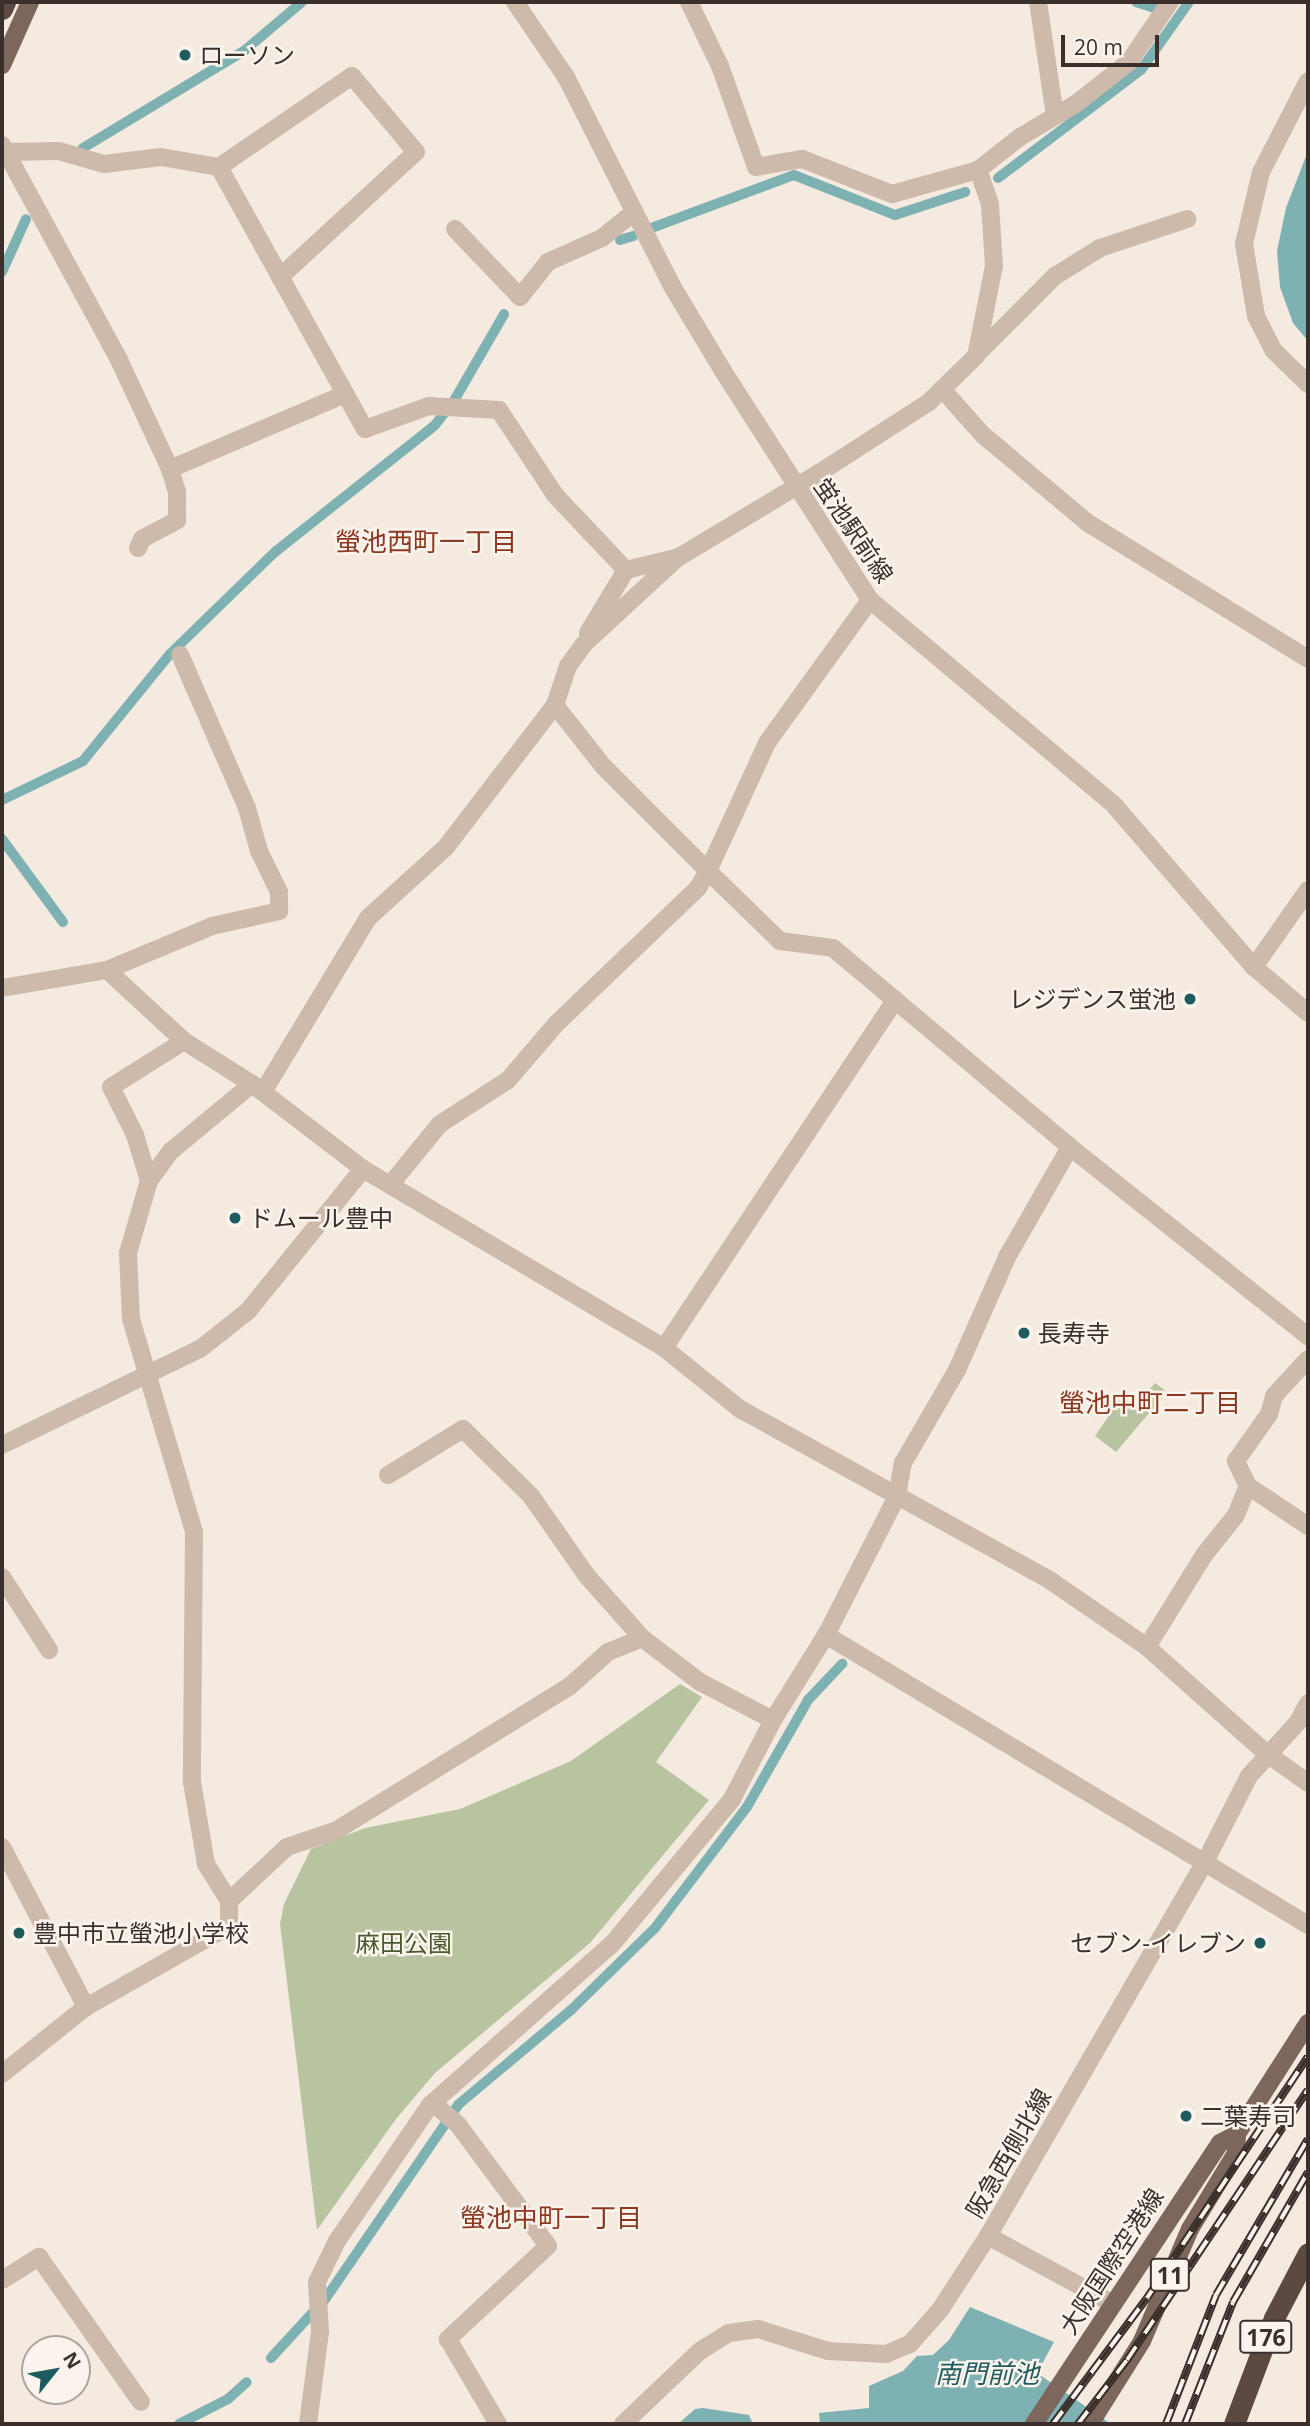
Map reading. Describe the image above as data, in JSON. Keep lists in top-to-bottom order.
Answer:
{
  "streets": {
    "highway": ["176"],
    "main road": ["大阪国際空港線", "11"],
    "street": ["蛍池駅前線", "阪急西側北線"]
  },
  "districts": ["螢池西町一丁目", "螢池中町二丁目", "螢池中町一丁目"],
  "water": ["南門前池"],
  "parks": ["麻田公園"],
  "places": [
    "ローソン",
    "レジデンス蛍池",
    "ドムール豊中",
    "長寿寺",
    "豊中市立螢池小学校",
    "セブン-イレブン",
    "二葉寿司"
  ],
  "scale_bar": "20 m",
  "north": "top right"
}
